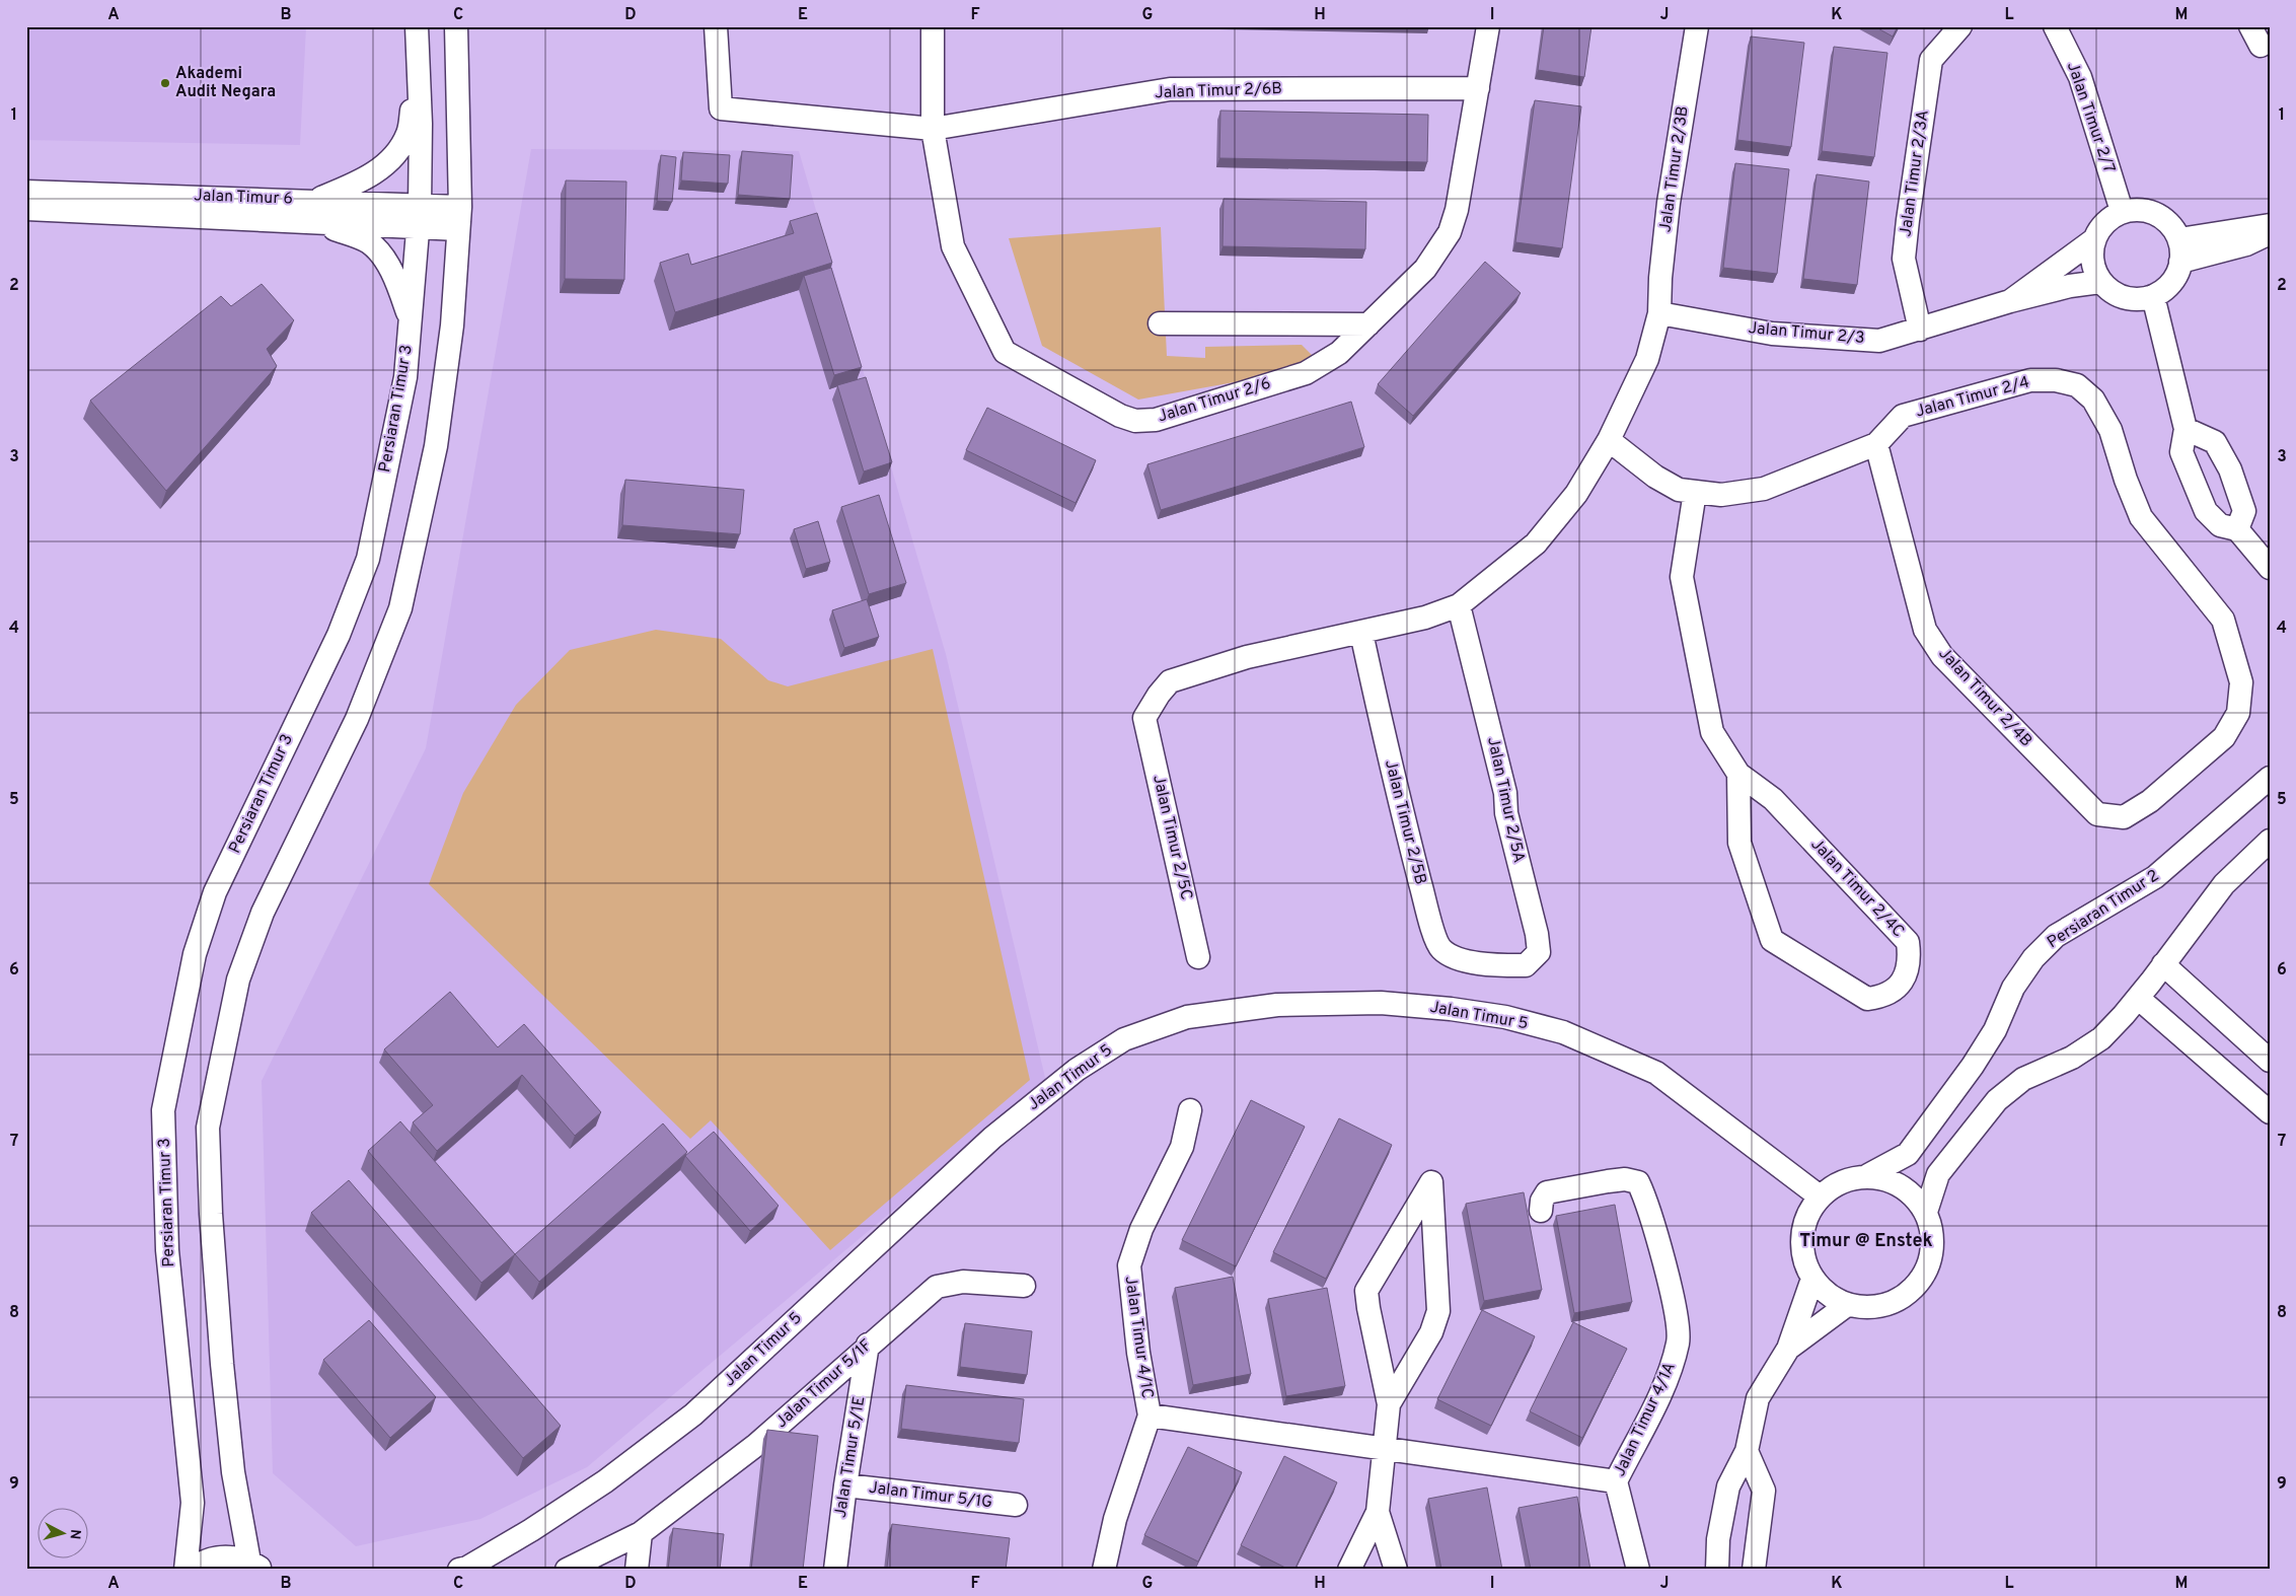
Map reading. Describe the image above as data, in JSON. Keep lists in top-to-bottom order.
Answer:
{
  "streets": {
    "street": [
      "Jalan Timur 2/6B",
      "Jalan Timur 2/7",
      "Jalan Timur 2/3B",
      "Jalan Timur 2/3A",
      "Jalan Timur 6",
      "Jalan Timur 2/3",
      "Jalan Timur 2/4",
      "Jalan Timur 2/6",
      "Persiaran Timur 3",
      "Jalan Timur 2/4B",
      "Jalan Timur 2/5A",
      "Jalan Timur 2/5B",
      "Jalan Timur 2/5C",
      "Jalan Timur 2/4C",
      "Persiaran Timur 2",
      "Jalan Timur 5",
      "Jalan Timur 4/1C",
      "Jalan Timur 5/1F",
      "Jalan Timur 4/1A",
      "Jalan Timur 5/1E",
      "Jalan Timur 5/1G"
    ]
  },
  "crossings": [
    ["Jalan Timur 2/6B", "Jalan Timur 2/6"],
    ["Jalan Timur 2/7", "Jalan Timur 2/3"],
    ["Jalan Timur 2/3B", "Jalan Timur 2/3"],
    ["Jalan Timur 2/3B", "Jalan Timur 2/4"],
    ["Jalan Timur 2/3B", "Jalan Timur 2/5A"],
    ["Jalan Timur 2/3B", "Jalan Timur 2/5B"],
    ["Jalan Timur 2/3B", "Jalan Timur 2/5C"],
    ["Jalan Timur 2/3A", "Jalan Timur 2/3"],
    ["Jalan Timur 6", "Persiaran Timur 3"],
    ["Jalan Timur 2/4", "Jalan Timur 2/4B"],
    ["Jalan Timur 2/4", "Jalan Timur 2/4C"],
    ["Jalan Timur 2/5A", "Jalan Timur 2/5B"],
    ["Persiaran Timur 2", "Jalan Timur 5"],
    ["Jalan Timur 5/1F", "Jalan Timur 5/1E"],
    ["Jalan Timur 5/1E", "Jalan Timur 5/1G"]
  ],
  "districts": ["Timur @ Enstek"],
  "places": ["Akademi Audit Negara"],
  "north": "right",
  "grid": {
    "columns": [
      "A",
      "B",
      "C",
      "D",
      "E",
      "F",
      "G",
      "H",
      "I",
      "J",
      "K",
      "L",
      "M"
    ],
    "rows": [
      "1",
      "2",
      "3",
      "4",
      "5",
      "6",
      "7",
      "8",
      "9"
    ]
  }
}
